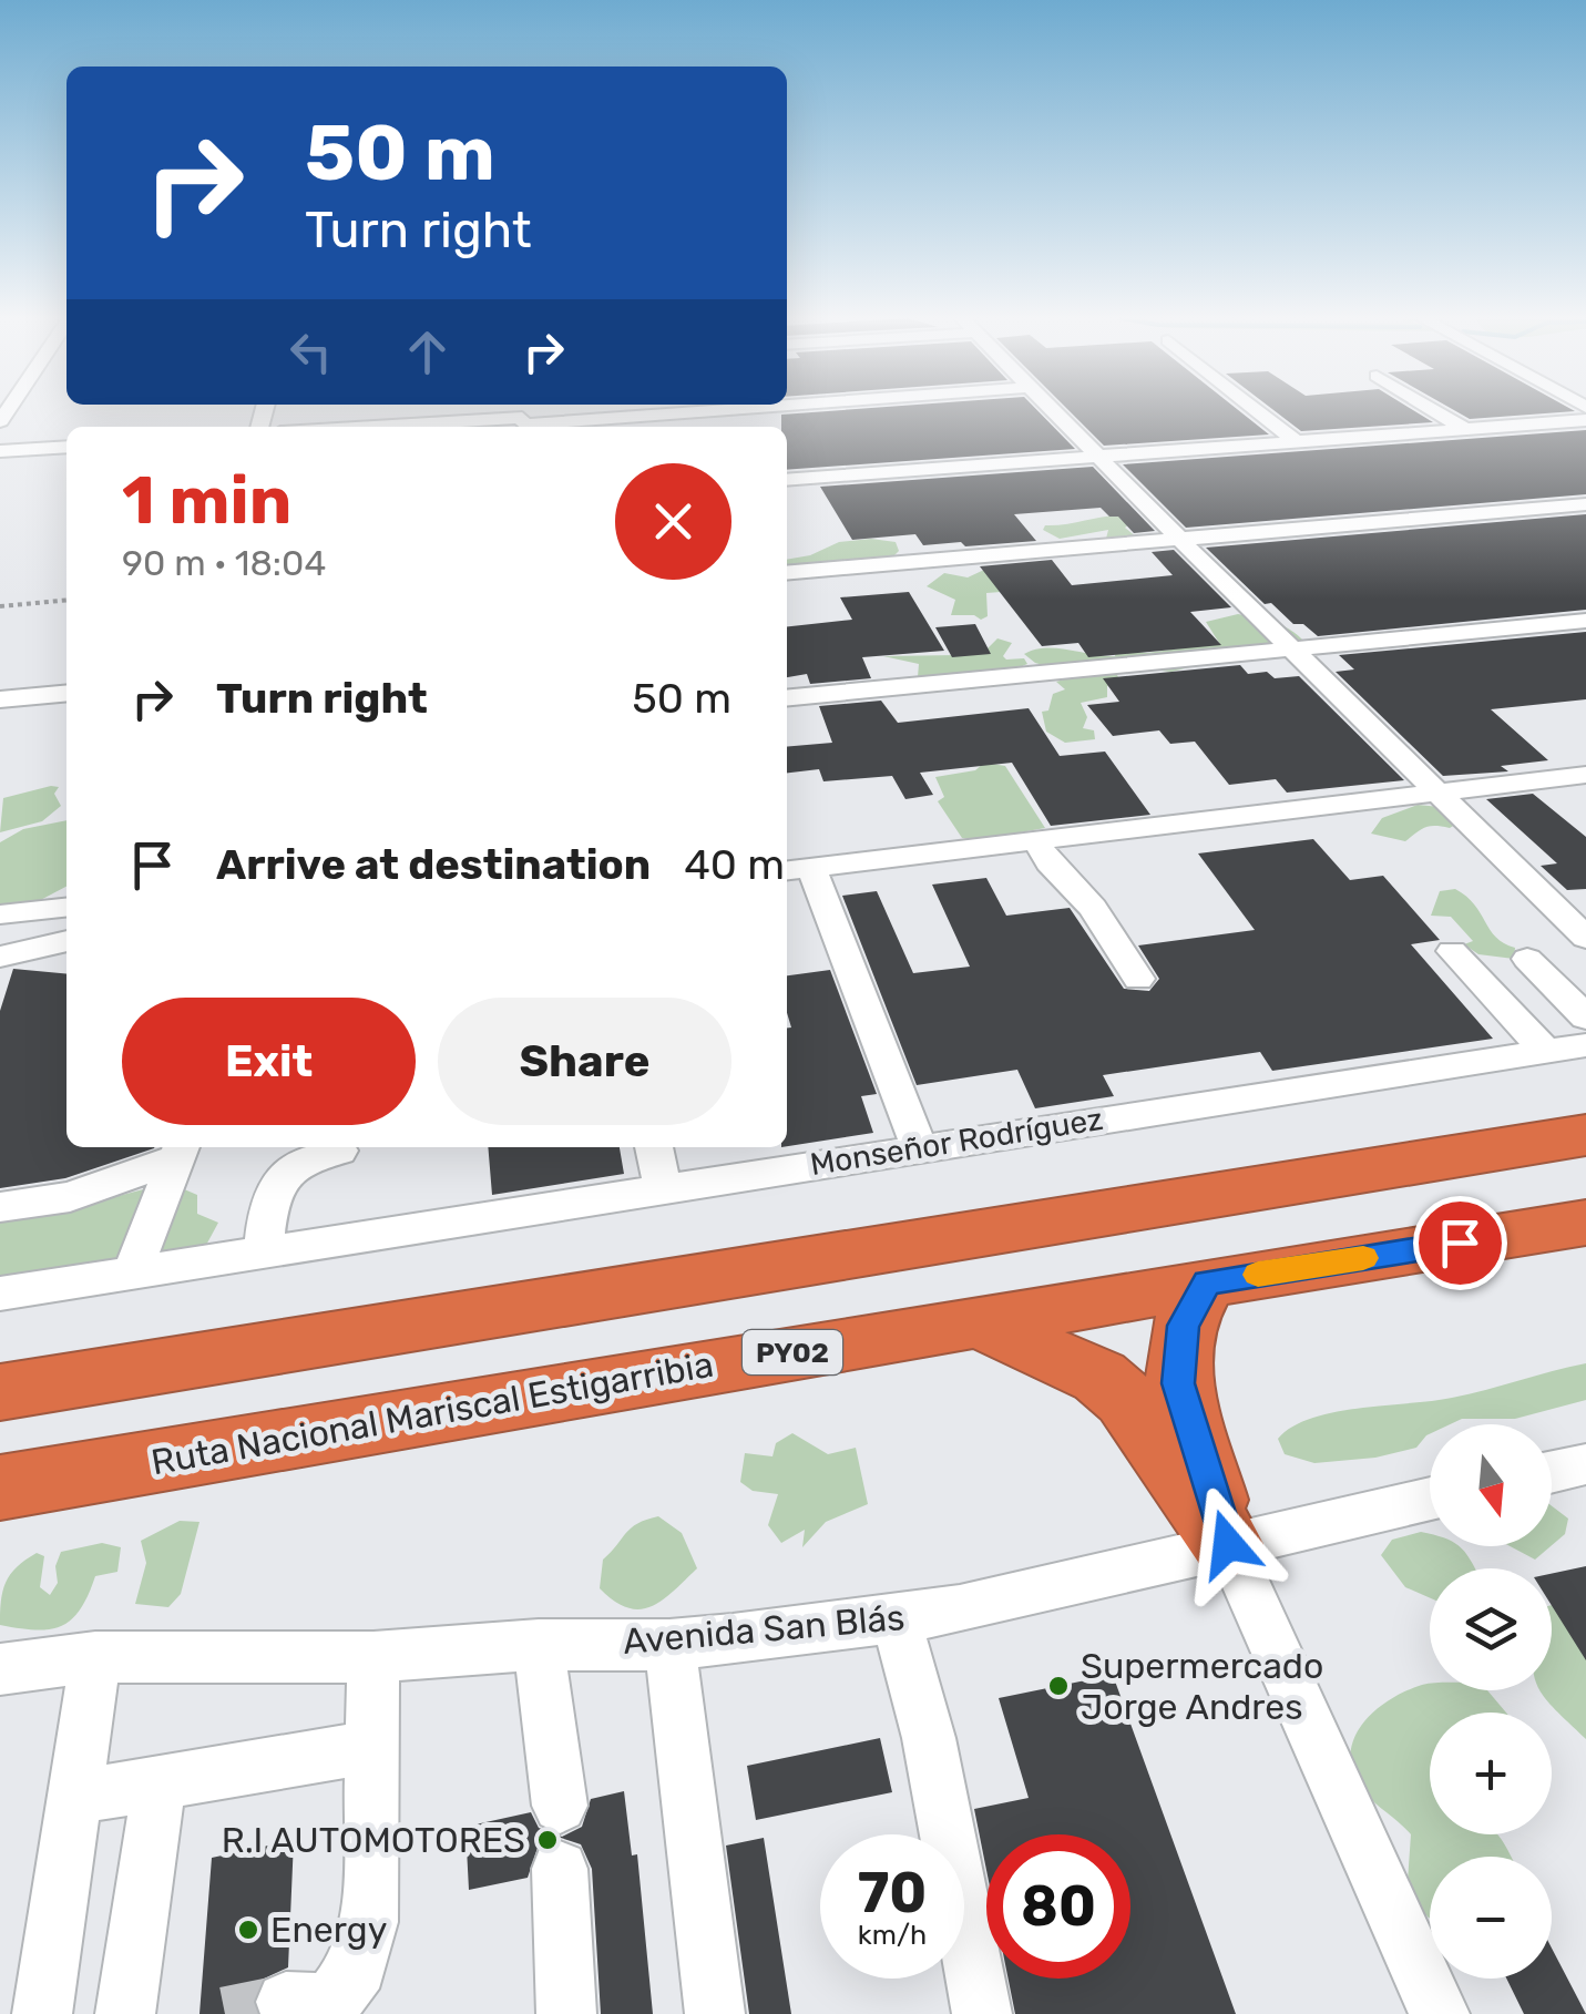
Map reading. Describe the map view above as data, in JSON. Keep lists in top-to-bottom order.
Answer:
{
  "streets": {
    "highway": ["PY02", "Ruta Nacional Mariscal Estigarribia"],
    "street": ["Monseñor Rodríguez", "Avenida San Blás"]
  },
  "places": ["Supermercado Jorge Andres", "R.I AUTOMOTORES", "Energy"],
  "north": "bottom",
  "page": {
    "turn": ["50 m", "Turn right"],
    "heading": ["1 min", "90 m · 18:04"],
    "list": [
      {
        "name": "Turn right",
        "value": "50 m"
      },
      {
        "name": "Arrive at destination",
        "value": "40 m"
      }
    ],
    "buttons": ["Exit", "Share"],
    "map_buttons": ["+", "−"],
    "speed": "70 km/h",
    "limit": "80"
  }
}
